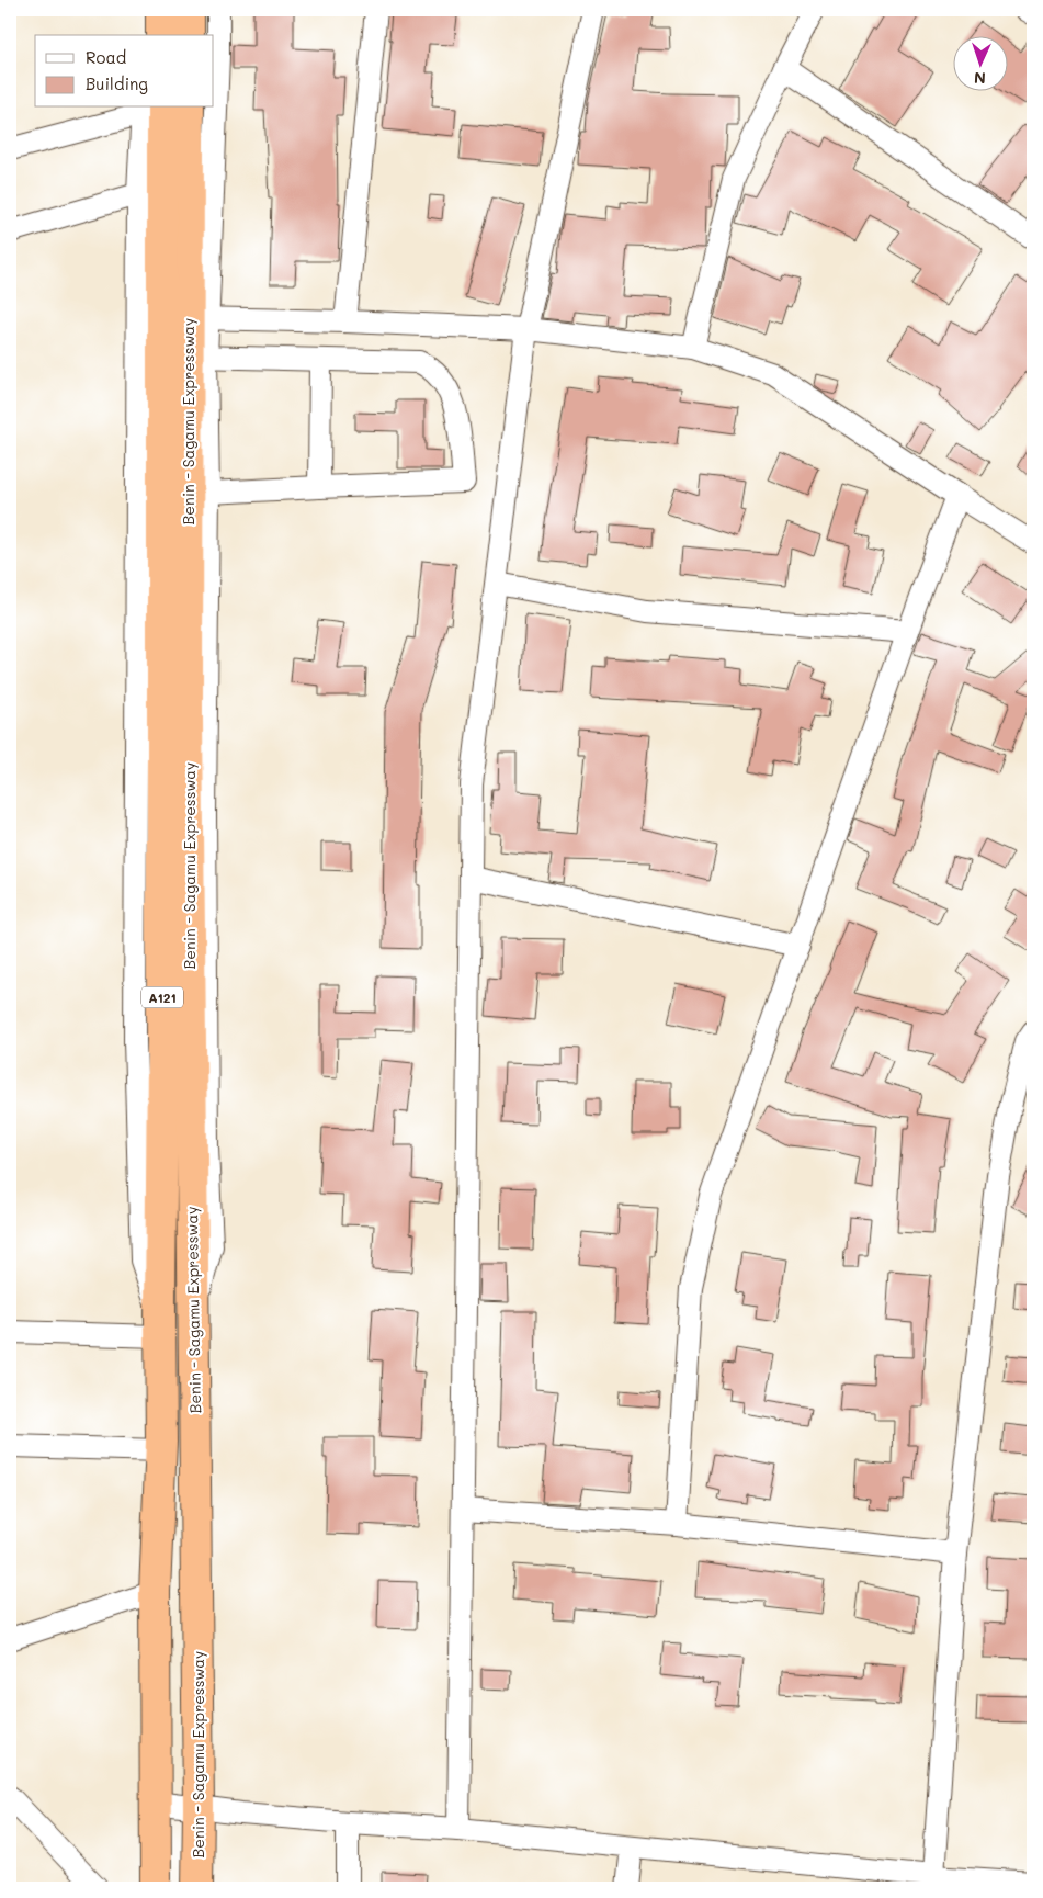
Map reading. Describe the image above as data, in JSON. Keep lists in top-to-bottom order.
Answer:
{
  "streets": {
    "highway": ["Benin - Sagamu Expressway", "A121"]
  },
  "crossings": [
    ["Benin - Sagamu Expressway", "A121"]
  ],
  "legend": ["Road", "Building"],
  "north": "bottom"
}
